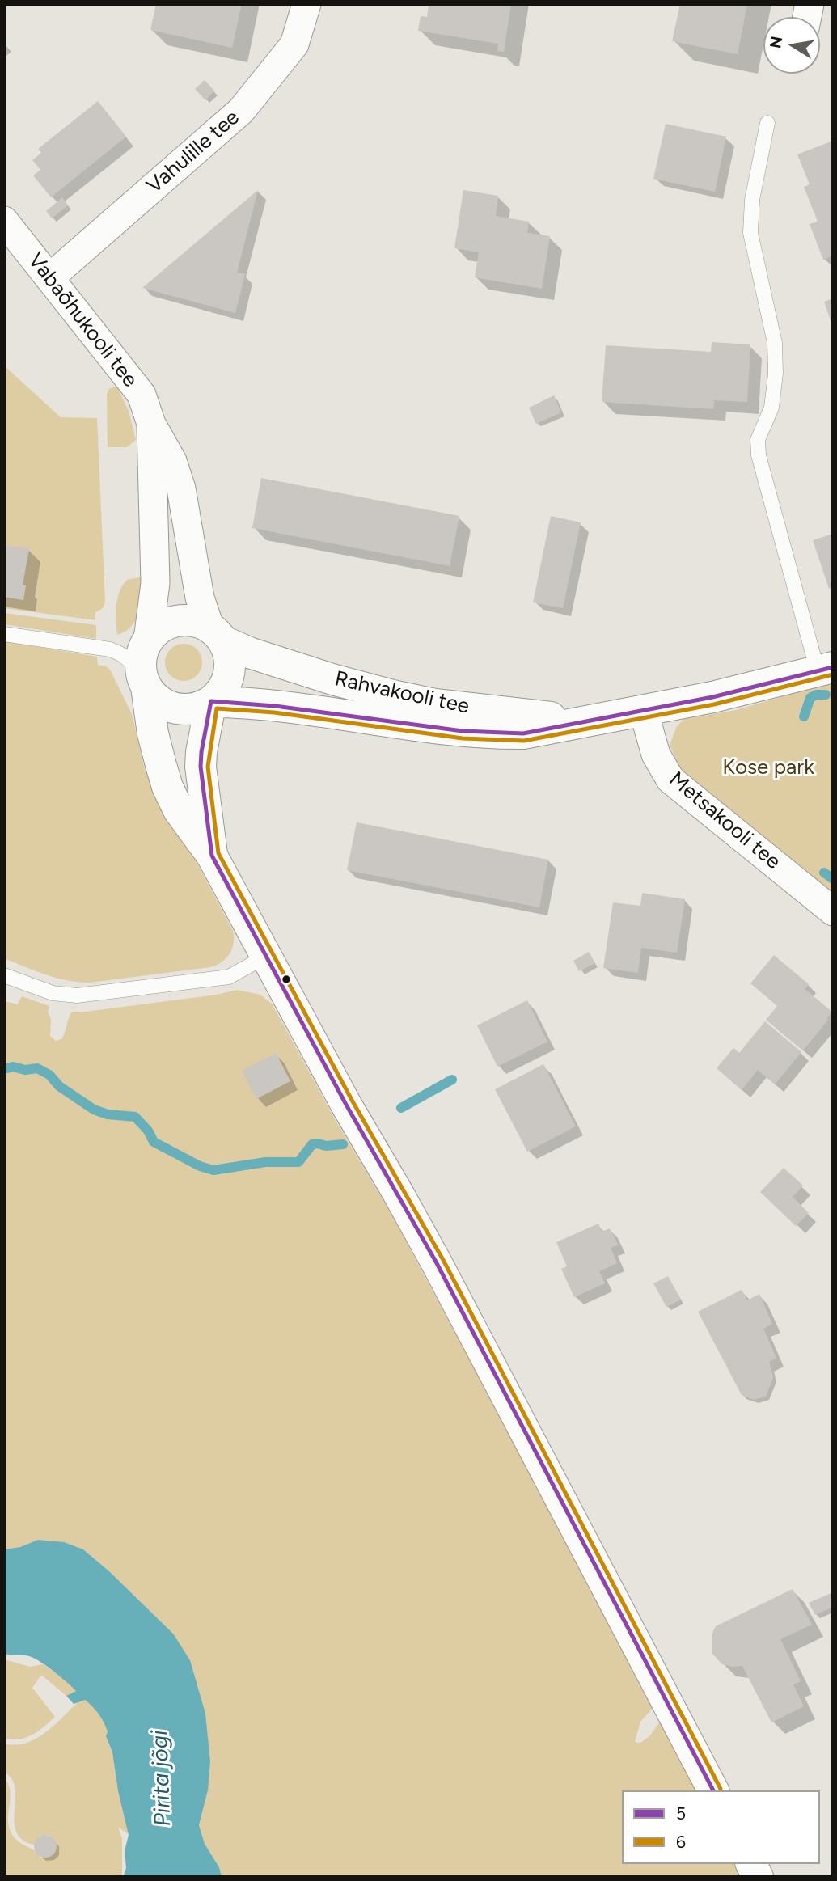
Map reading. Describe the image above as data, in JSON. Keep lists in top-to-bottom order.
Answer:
{
  "streets": {
    "street": [
      "Vahulille tee",
      "Vabaõhukooli tee",
      "Rahvakooli tee",
      "Metsakooli tee"
    ]
  },
  "crossings": [
    ["Vahulille tee", "Vabaõhukooli tee"],
    ["Vabaõhukooli tee", "Rahvakooli tee"],
    ["Rahvakooli tee", "Metsakooli tee"]
  ],
  "water": ["Pirita jõgi"],
  "parks": ["Kose park"],
  "lines": ["transit line 5", "transit line 6"],
  "legend": ["5", "6"],
  "north": "left"
}
